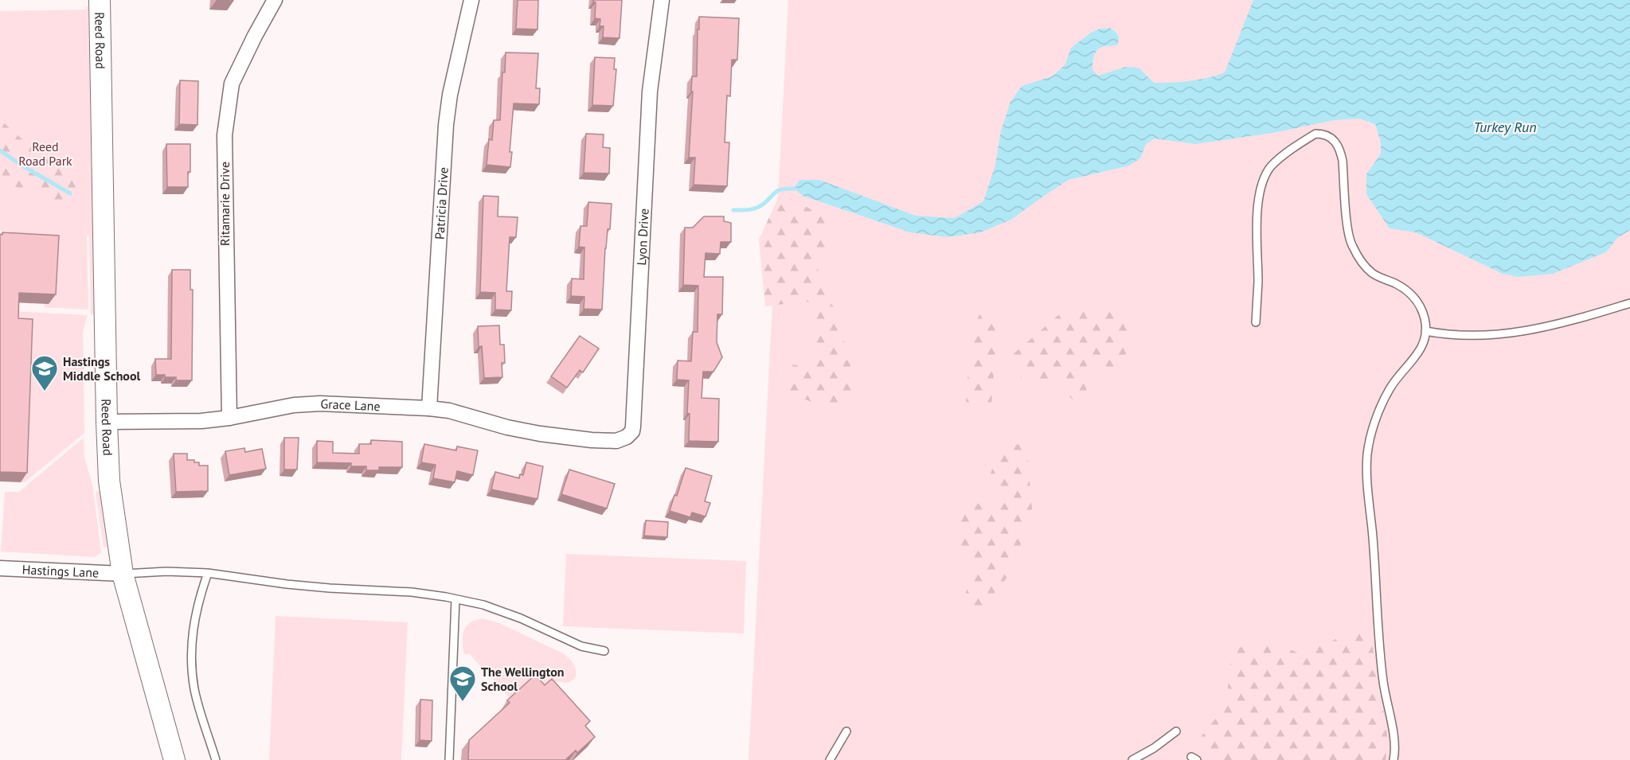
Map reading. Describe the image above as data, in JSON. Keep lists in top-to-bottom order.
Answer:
{
  "streets": {
    "main road": ["Reed Road"],
    "street": [
      "Patricia Drive",
      "Ritamarie Drive",
      "Lyon Drive",
      "Grace Lane",
      "Hastings Lane"
    ]
  },
  "crossings": [
    ["Reed Road", "Grace Lane"],
    ["Reed Road", "Hastings Lane"],
    ["Patricia Drive", "Grace Lane"],
    ["Ritamarie Drive", "Grace Lane"],
    ["Lyon Drive", "Grace Lane"]
  ],
  "water": ["Turkey Run"],
  "parks": ["Reed Road Park"],
  "places": {
    "school or university": ["Hastings Middle School", "The Wellington School"]
  }
}
